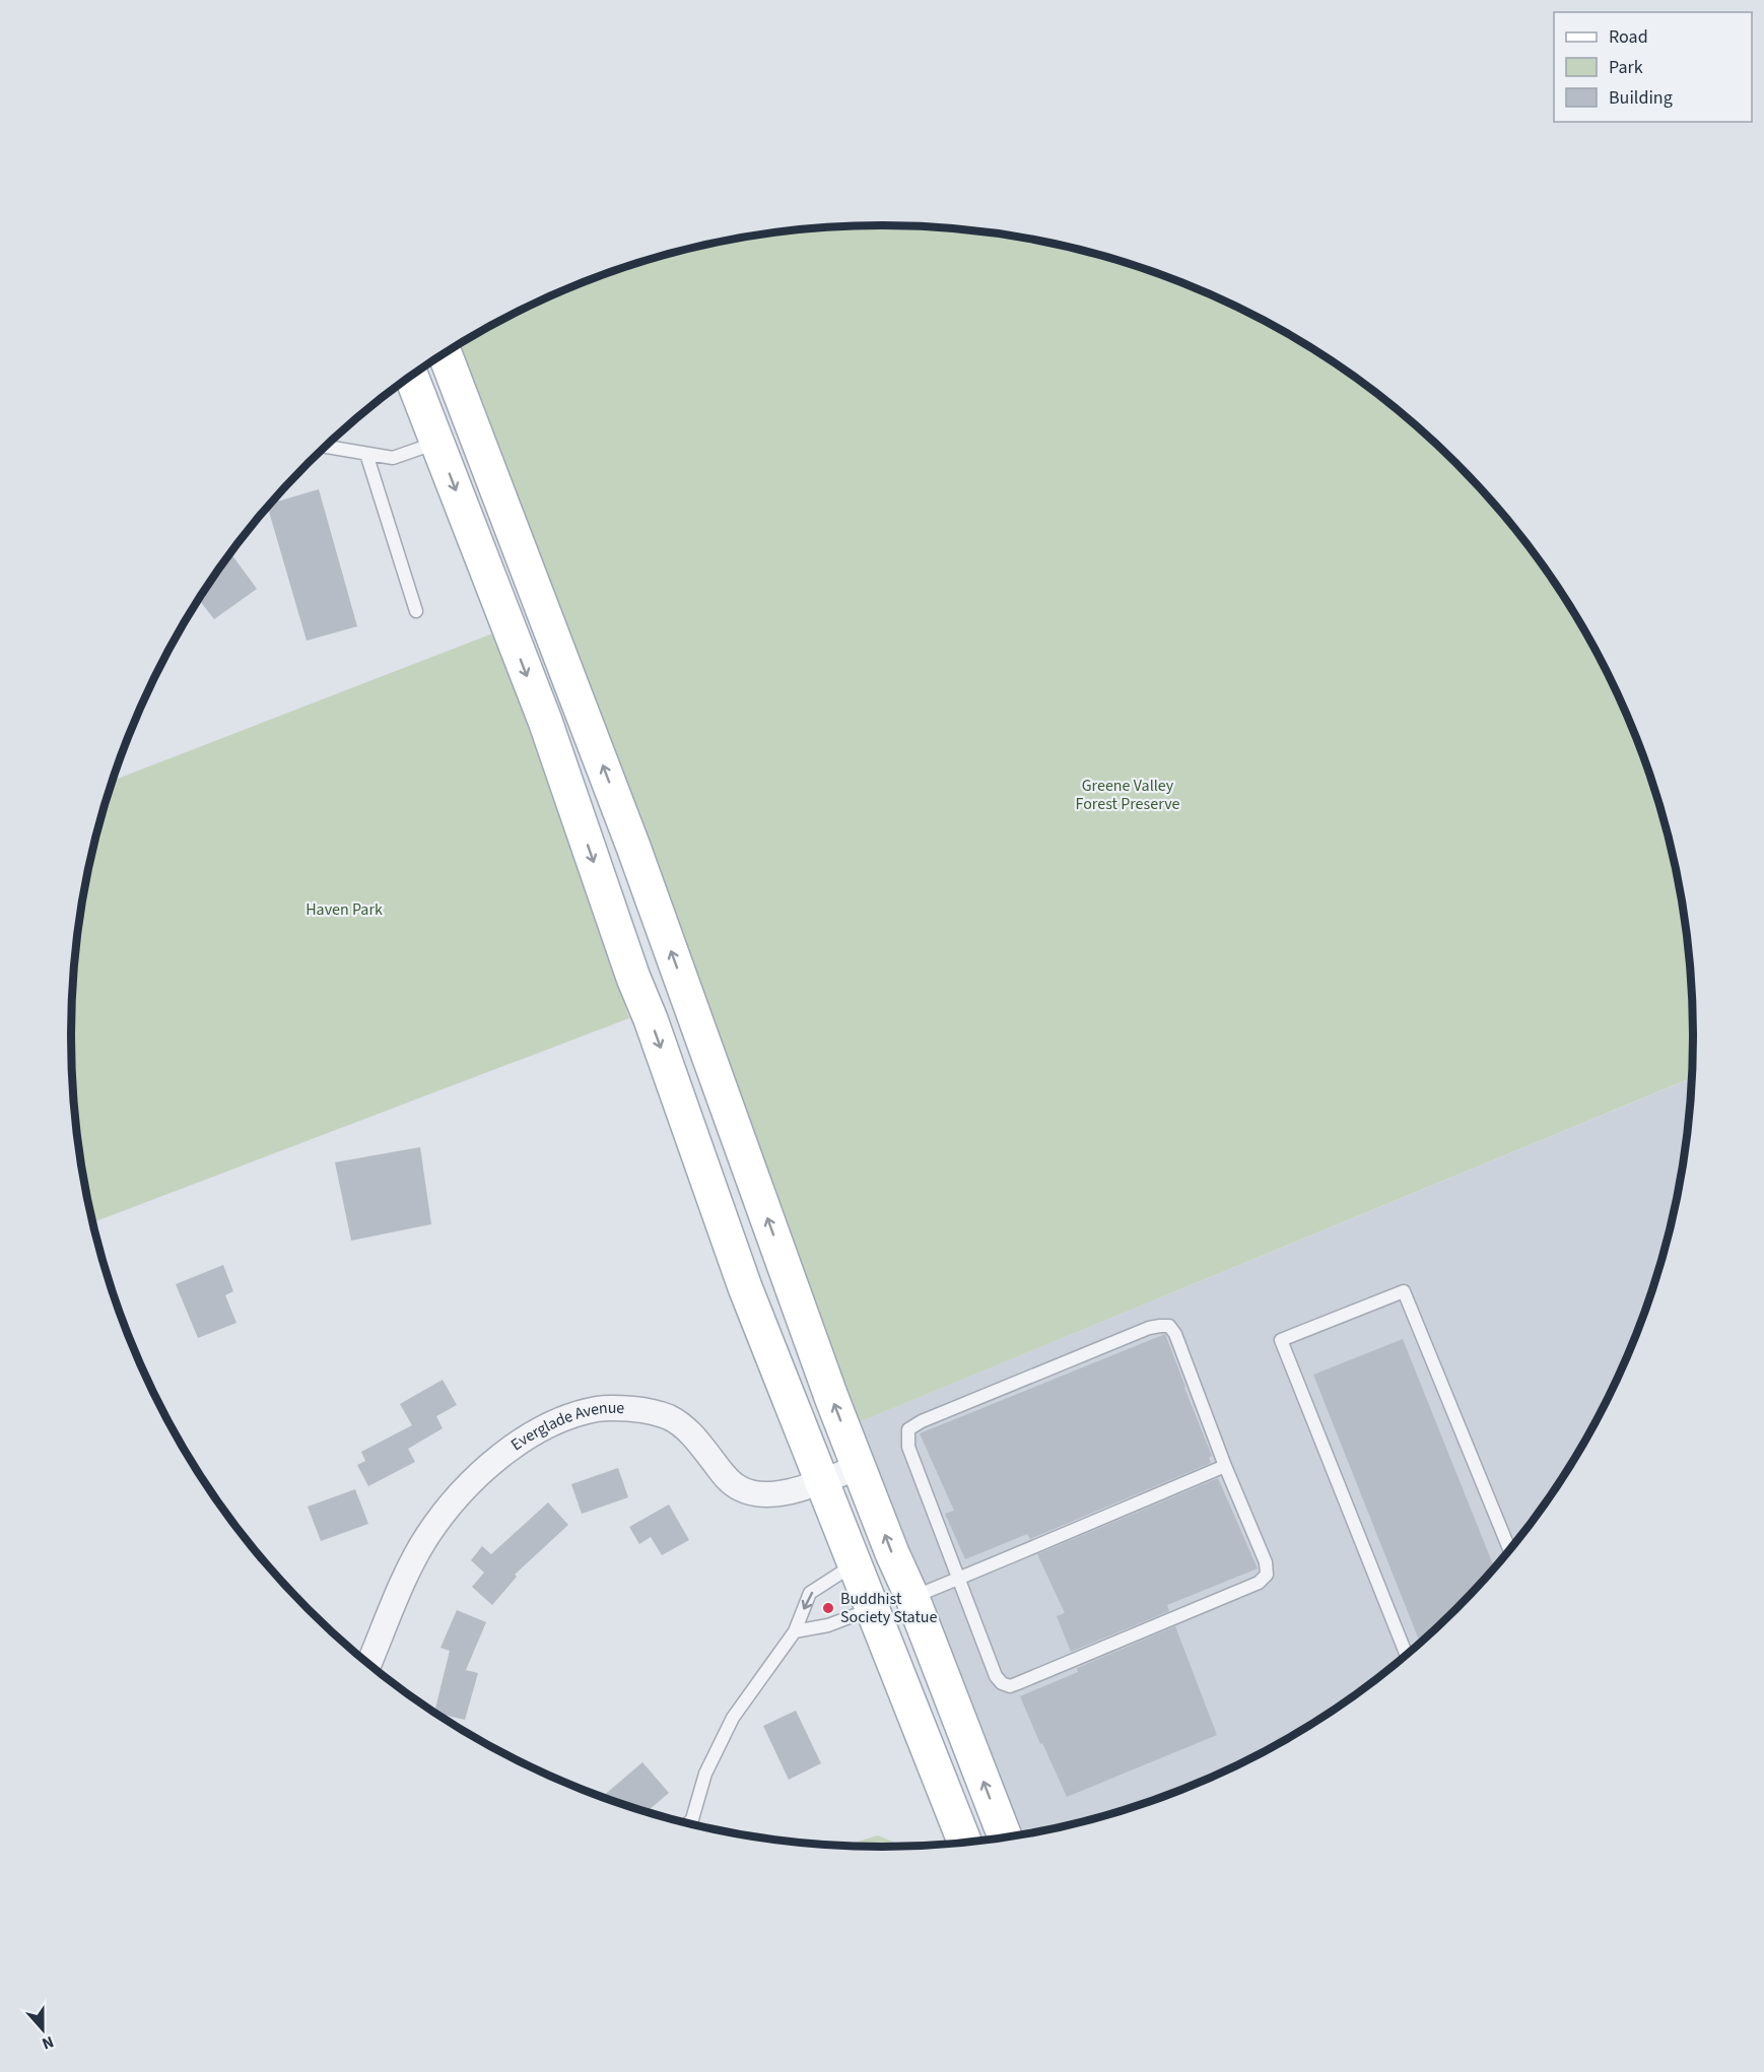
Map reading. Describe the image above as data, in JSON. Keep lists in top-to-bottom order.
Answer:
{
  "streets": {
    "street": ["Everglade Avenue"]
  },
  "parks": ["Greene Valley Forest Preserve", "Haven Park"],
  "places": ["Buddhist Society Statue"],
  "legend": ["Road", "Park", "Building"],
  "north": "bottom"
}
